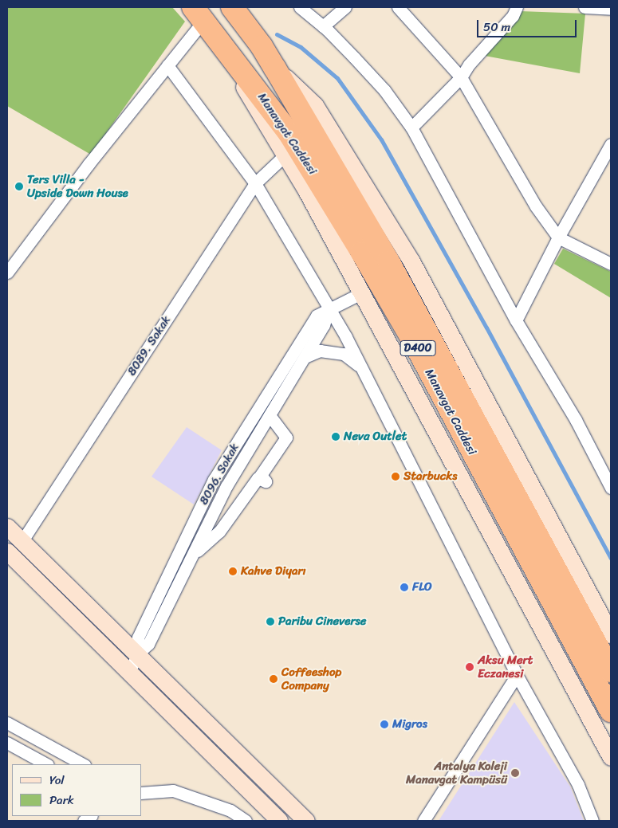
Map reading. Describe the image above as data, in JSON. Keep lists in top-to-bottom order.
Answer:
{
  "streets": {
    "highway": ["Manavgat Caddesi", "D400"],
    "street": ["8089. Sokak", "8096. Sokak"]
  },
  "places": [
    "Ters Villa - Upside Down House",
    "Neva Outlet",
    "Starbucks",
    "Kahve Diyarı",
    "FLO",
    "Paribu Cineverse",
    "Aksu Mert Eczanesi",
    "Coffeeshop Company",
    "Migros",
    "Antalya Koleji Manavgat Kampüsü"
  ],
  "legend": ["Yol", "Park"],
  "scale_bar": "50 m"
}
